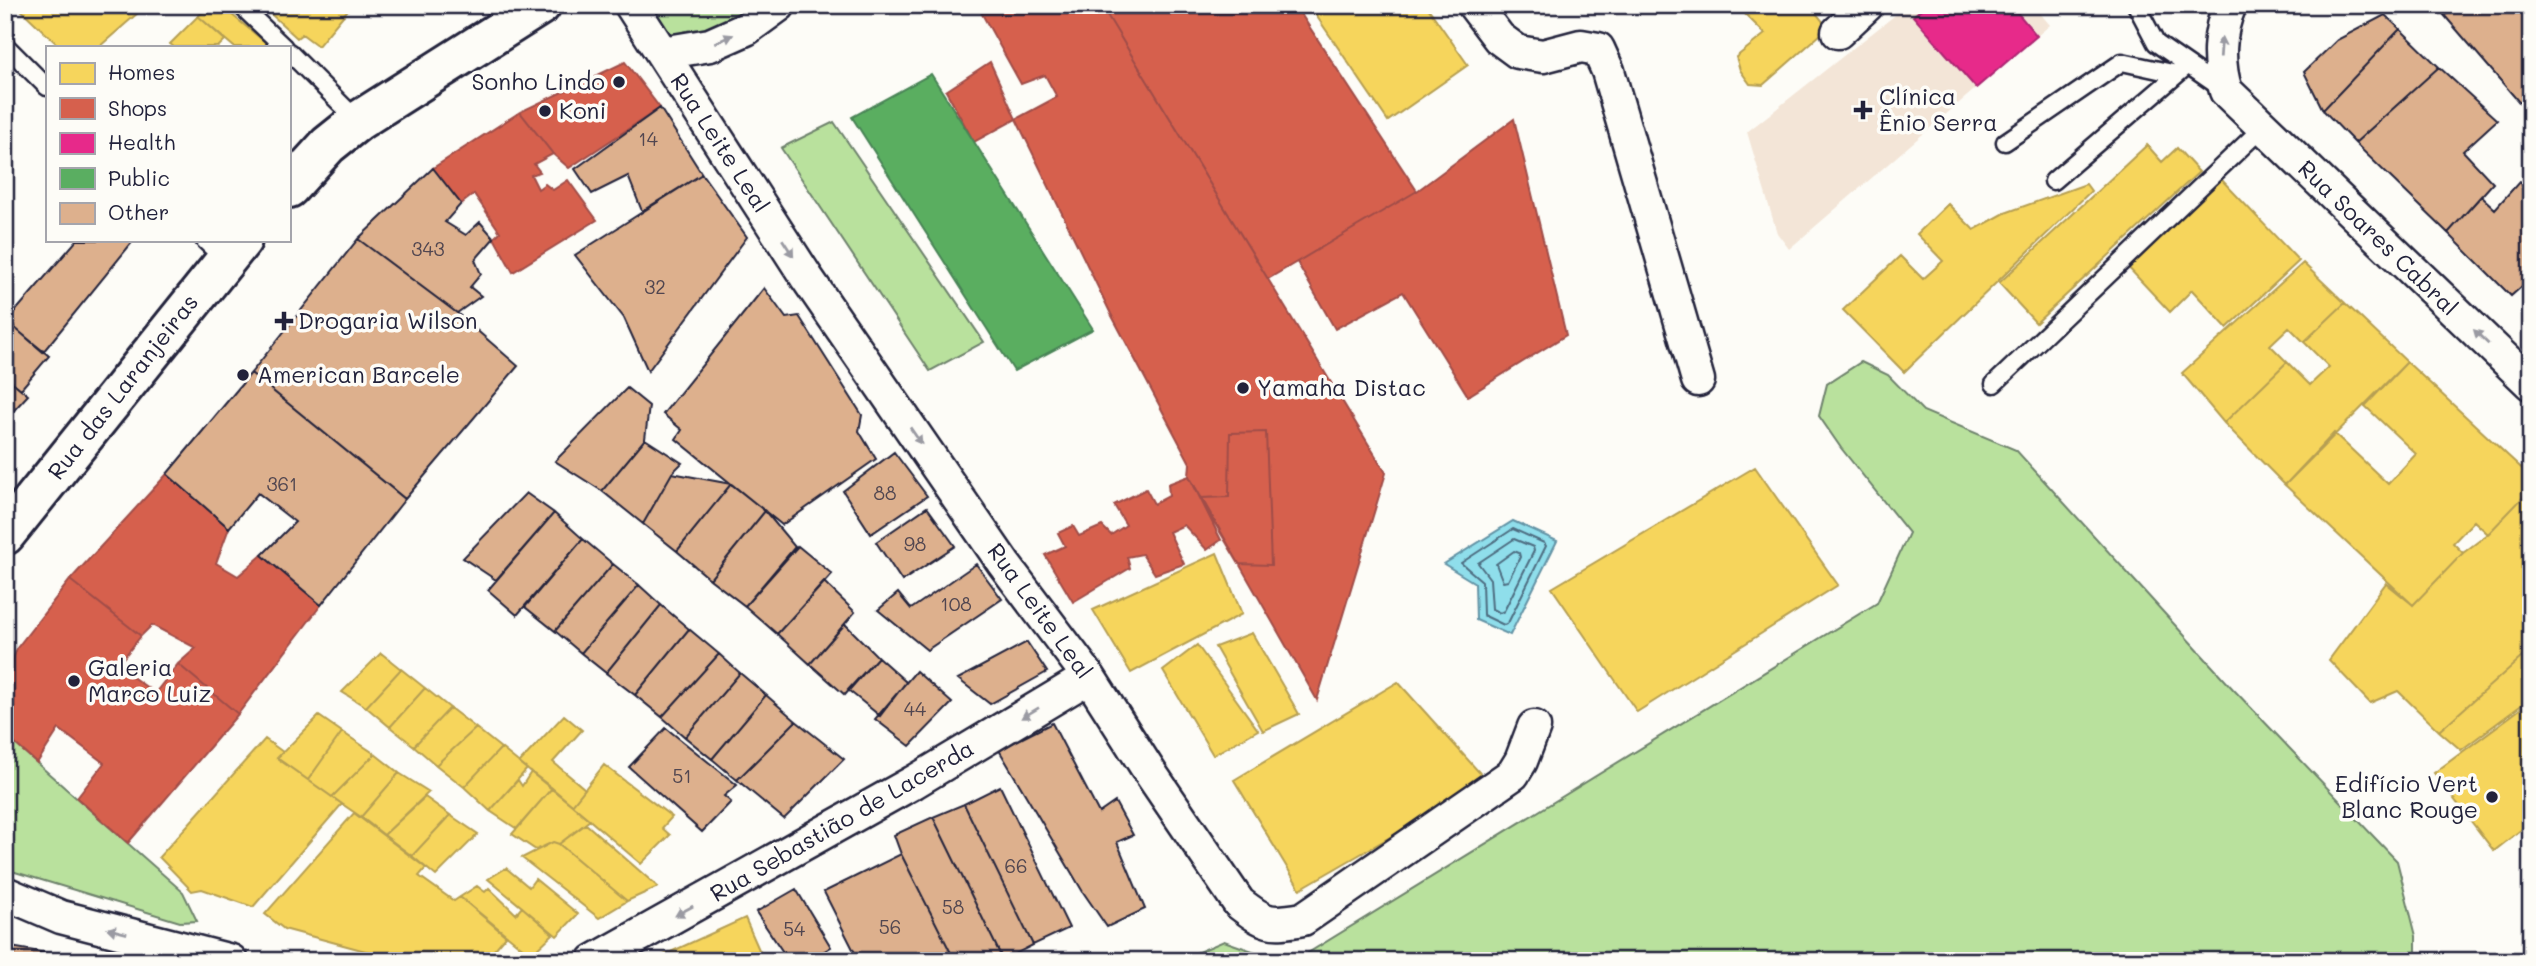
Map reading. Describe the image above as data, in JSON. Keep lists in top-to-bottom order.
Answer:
{
  "streets": {
    "main road": ["Rua das Laranjeiras"],
    "street": ["Rua Leite Leal", "Rua Soares Cabral", "Rua Sebastião de Lacerda"]
  },
  "crossings": [
    ["Rua Leite Leal", "Rua Sebastião de Lacerda"]
  ],
  "one_way": ["Rua Leite Leal", "Rua Soares Cabral", "Rua Sebastião de Lacerda"],
  "places": {
    "other": [
      "Sonho Lindo",
      "Koni",
      "American Barcele",
      "Yamaha Distac",
      "Galeria Marco Luiz",
      "Edifício Vert Blanc Rouge"
    ],
    "health": ["Clínica Ênio Serra", "Drogaria Wilson"]
  },
  "house_numbers": [
    "14",
    "343",
    "32",
    "361",
    "88",
    "98",
    "108",
    "44",
    "51",
    "66",
    "58",
    "56",
    "54"
  ],
  "legend": [
    "Homes",
    "Shops",
    "Health",
    "Public",
    "Other"
  ]
}
